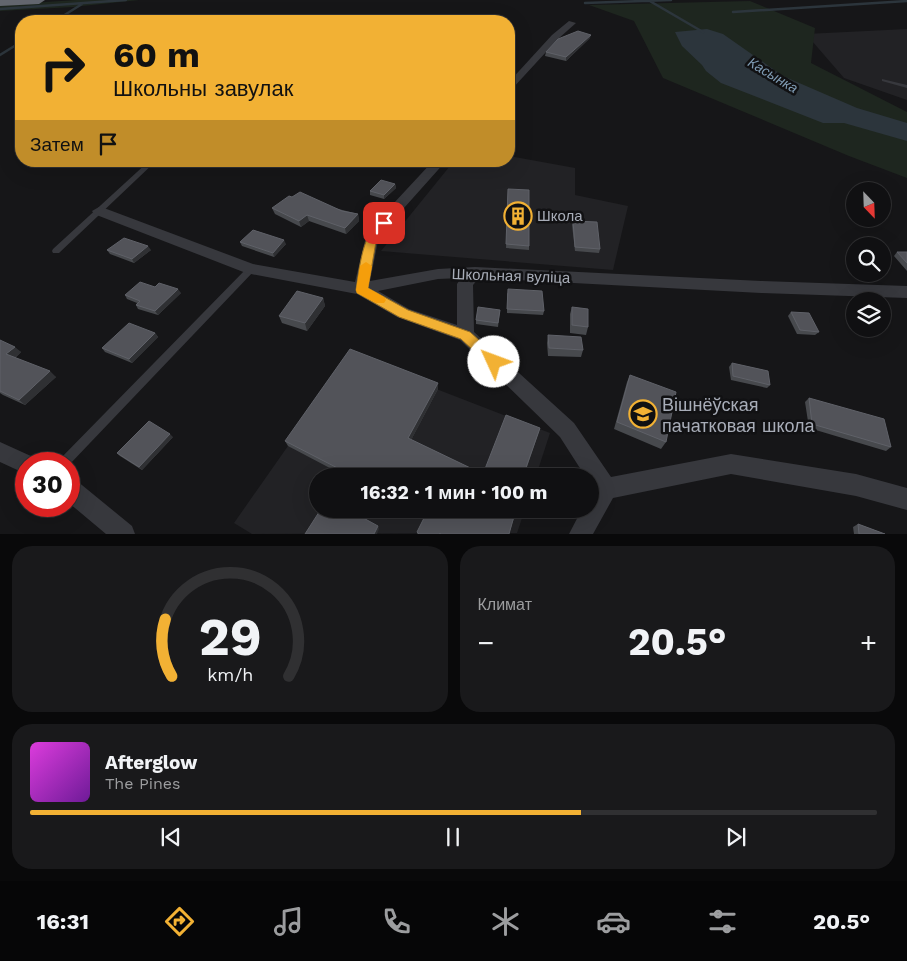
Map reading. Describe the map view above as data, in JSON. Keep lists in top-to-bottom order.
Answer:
{
  "streets": {
    "street": ["Школьная вуліца"]
  },
  "water": ["Касынка"],
  "places": {
    "building": ["Школа"],
    "school or university": ["Вішнёўская пачатковая школа"]
  },
  "north": "bottom right",
  "page": {
    "turn": ["60 m", "Школьны завулак"],
    "then": "Затем",
    "limit": "30",
    "trip": "16:32 · 1 мин · 100 m",
    "tile": "Климат",
    "heat": ["−", "20.5°", "+"],
    "song": ["Afterglow", "The Pines"],
    "tabs": ["16:31", "20.5°"],
    "gauge": ["29", "km/h"]
  }
}
